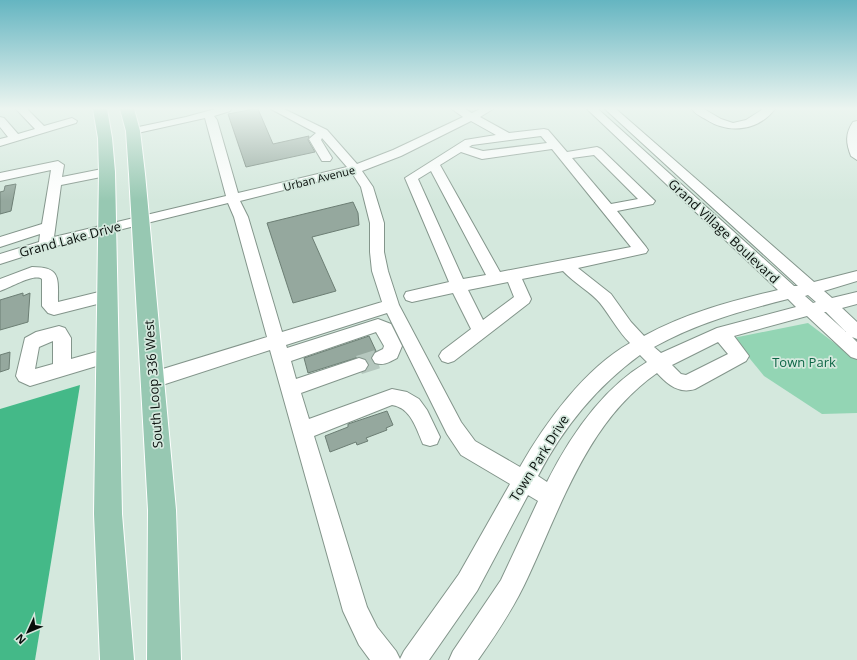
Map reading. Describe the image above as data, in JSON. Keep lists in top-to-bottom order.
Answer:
{
  "streets": {
    "main road": ["South Loop 336 West"],
    "street": [
      "Urban Avenue",
      "Grand Village Boulevard",
      "Grand Lake Drive",
      "Town Park Drive"
    ]
  },
  "crossings": [
    ["Urban Avenue", "Grand Lake Drive"],
    ["Urban Avenue", "South Loop 336 West"],
    ["Grand Village Boulevard", "Town Park Drive"],
    ["Grand Lake Drive", "South Loop 336 West"]
  ],
  "parks": ["Town Park"],
  "north": "bottom left"
}
